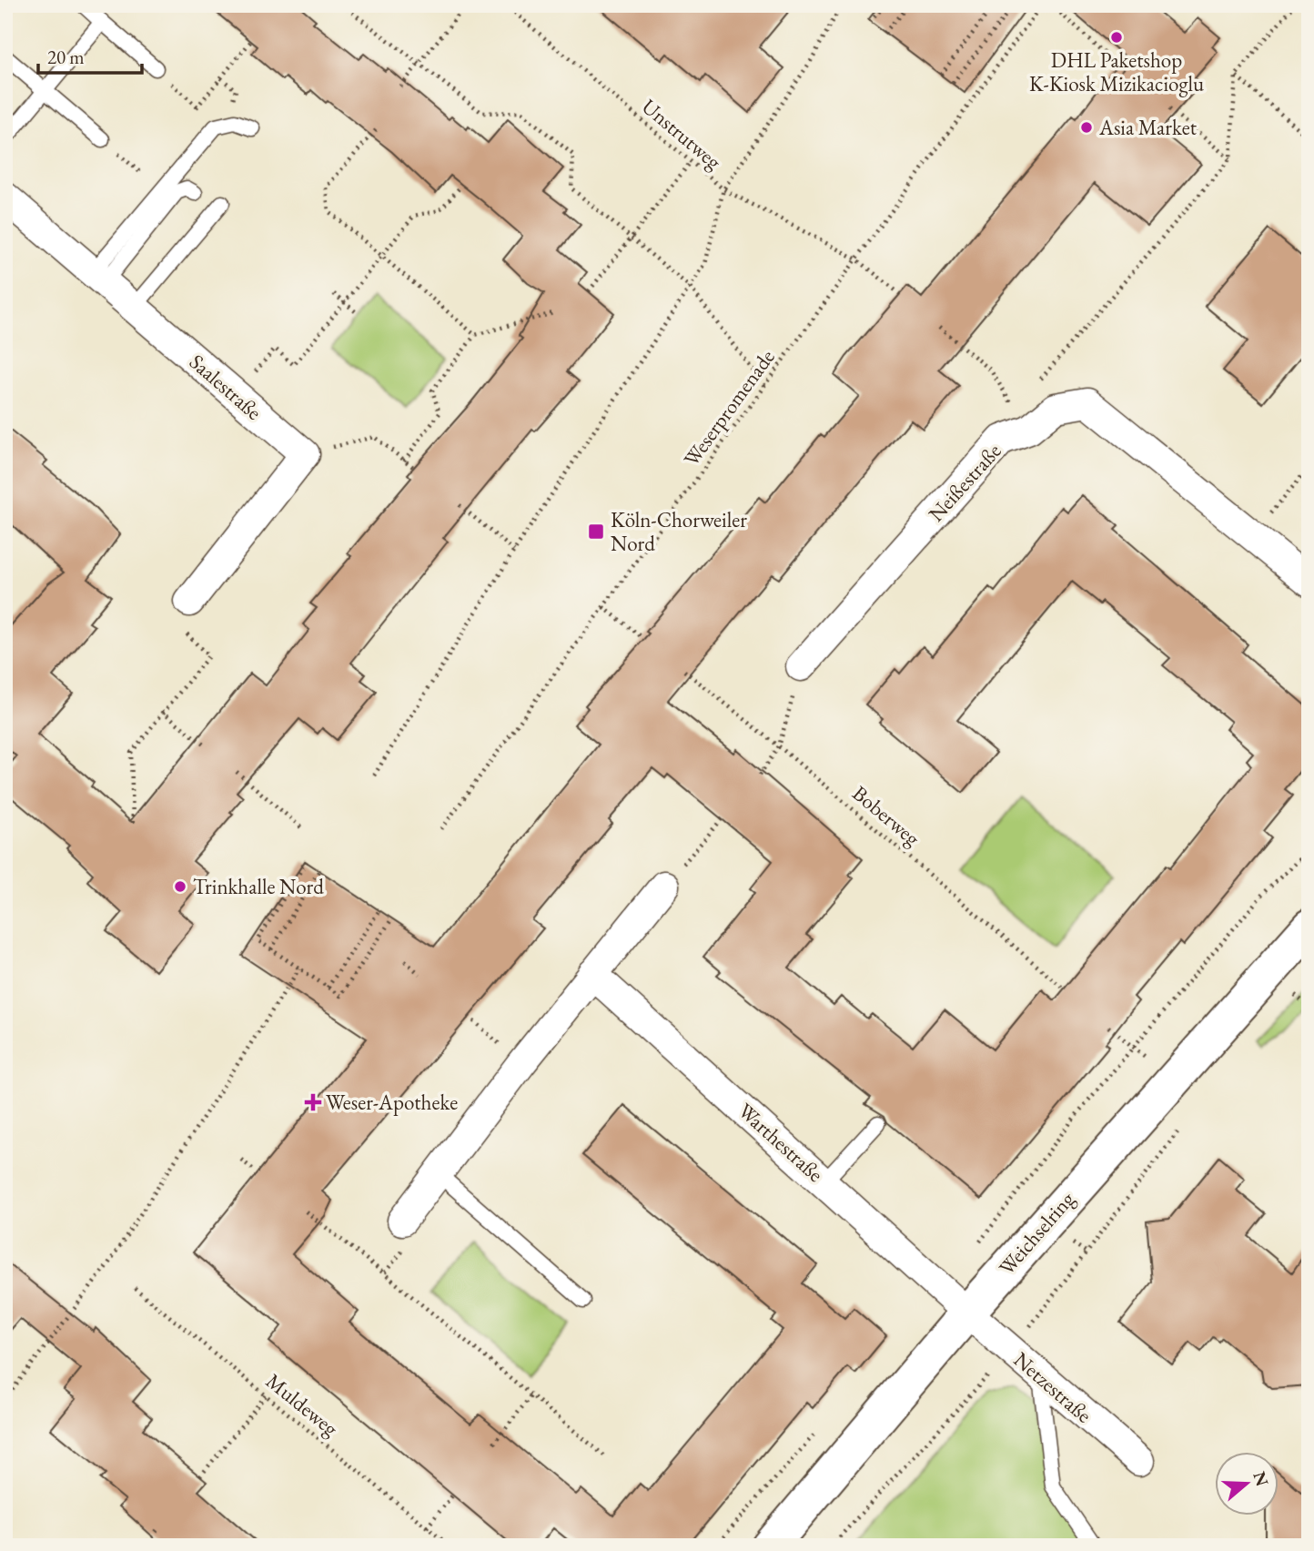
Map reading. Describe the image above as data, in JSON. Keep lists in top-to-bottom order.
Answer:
{
  "streets": {
    "street": [
      "Saalestraße",
      "Neißestraße",
      "Warthestraße",
      "Weichselring",
      "Netzestraße"
    ],
    "path": [
      "Unstrutweg",
      "Weserpromenade",
      "Boberweg",
      "Muldeweg"
    ]
  },
  "crossings": [
    ["Unstrutweg", "Weserpromenade"],
    ["Warthestraße", "Weichselring"],
    ["Warthestraße", "Netzestraße"],
    ["Weichselring", "Netzestraße"]
  ],
  "places": {
    "other": ["DHL Paketshop K-Kiosk Mizikacioglu", "Asia Market", "Trinkhalle Nord"],
    "transit": ["Köln-Chorweiler Nord"],
    "health": ["Weser-Apotheke"]
  },
  "scale_bar": "20 m",
  "north": "right"
}
